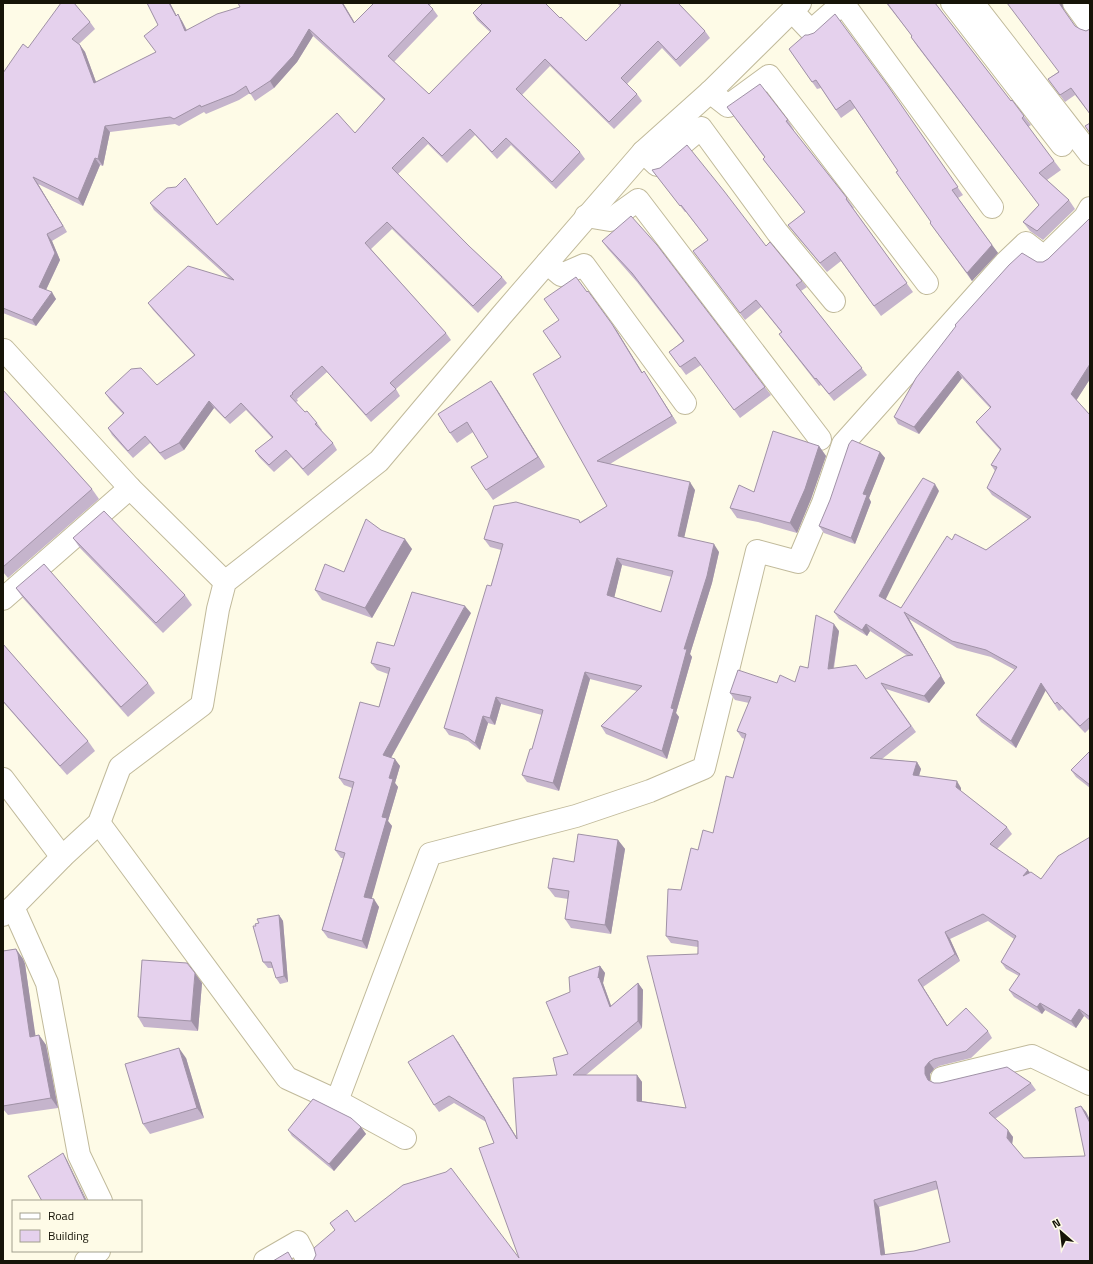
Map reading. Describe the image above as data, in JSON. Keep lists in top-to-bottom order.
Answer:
{
  "legend": ["Road", "Building"],
  "north": "top left"
}
